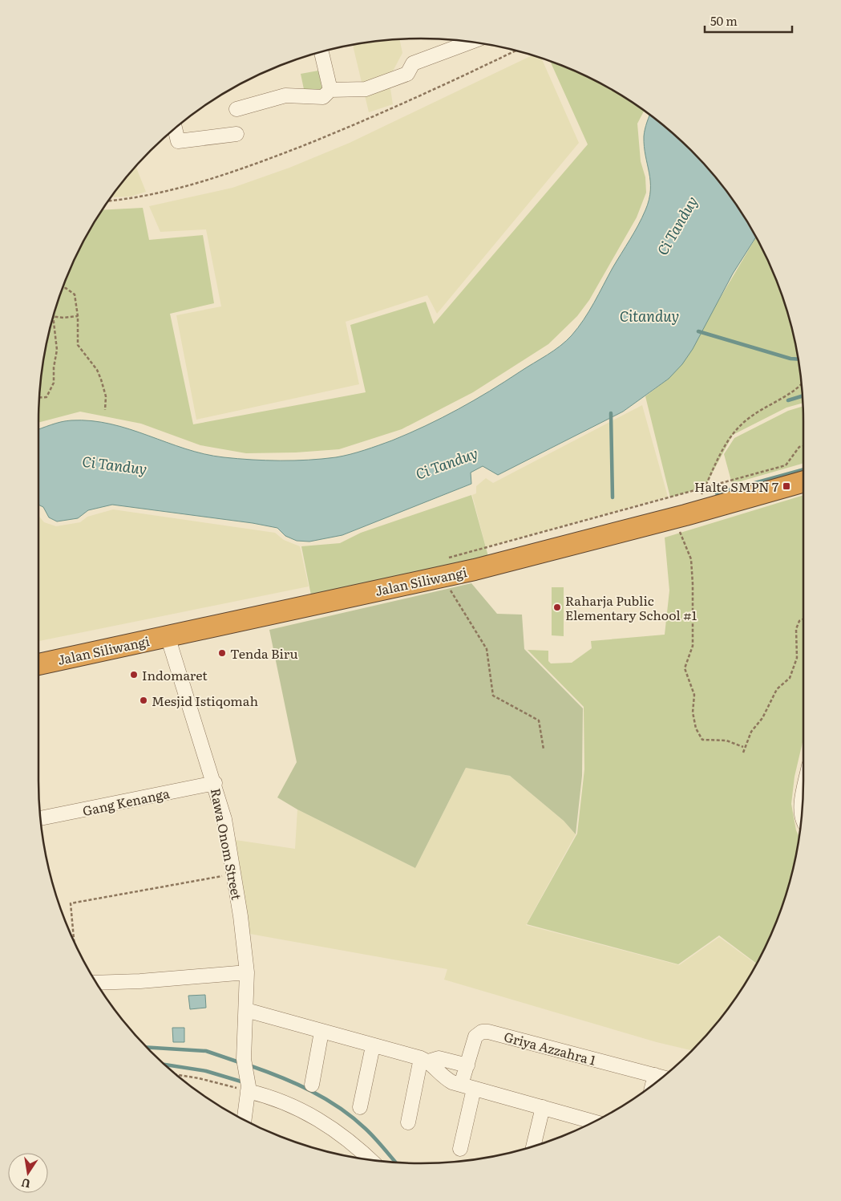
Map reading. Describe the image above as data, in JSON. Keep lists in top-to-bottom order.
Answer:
{
  "streets": {
    "highway": ["Jalan Siliwangi"],
    "street": ["Gang Kenanga", "Rawa Onom Street", "Griya Azzahra 1"]
  },
  "crossings": [
    ["Jalan Siliwangi", "Rawa Onom Street"],
    ["Gang Kenanga", "Rawa Onom Street"]
  ],
  "water": ["Ci Tanduy", "Citanduy"],
  "places": {
    "transit": ["Halte SMPN 7"],
    "other": [
      "Raharja Public Elementary School #1",
      "Tenda Biru",
      "Indomaret",
      "Mesjid Istiqomah"
    ]
  },
  "scale_bar": "50 m",
  "north": "bottom"
}
